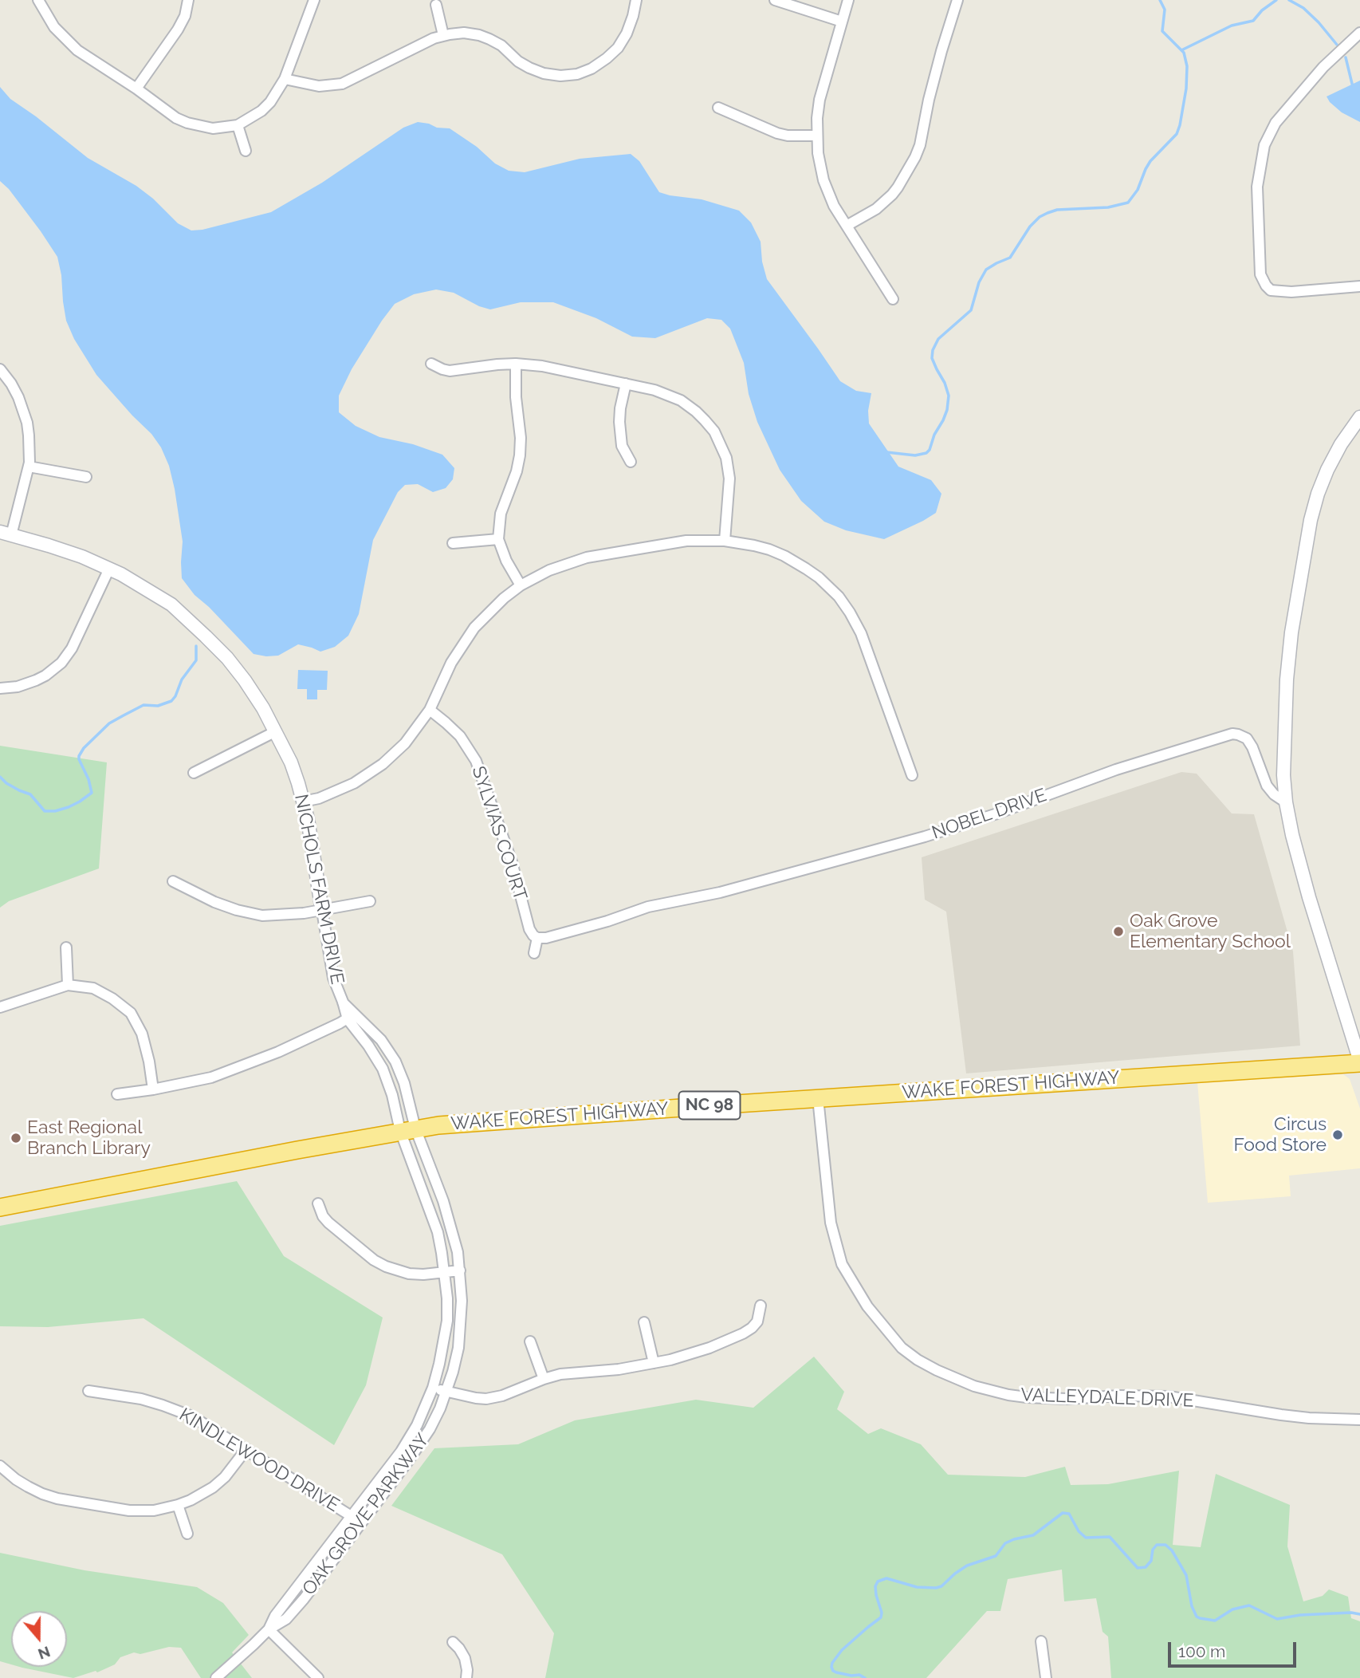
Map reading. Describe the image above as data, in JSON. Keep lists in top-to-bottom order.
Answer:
{
  "streets": {
    "highway": ["WAKE FOREST HIGHWAY", "NC 98"],
    "street": [
      "NOBEL DRIVE",
      "SYLVIAS COURT",
      "NICHOLS FARM DRIVE",
      "VALLEYDALE DRIVE",
      "KINDLEWOOD DRIVE",
      "OAK GROVE PARKWAY"
    ]
  },
  "crossings": [
    ["NOBEL DRIVE", "SYLVIAS COURT"],
    ["NICHOLS FARM DRIVE", "WAKE FOREST HIGHWAY"],
    ["NICHOLS FARM DRIVE", "OAK GROVE PARKWAY"],
    ["WAKE FOREST HIGHWAY", "VALLEYDALE DRIVE"],
    ["WAKE FOREST HIGHWAY", "OAK GROVE PARKWAY"],
    ["KINDLEWOOD DRIVE", "OAK GROVE PARKWAY"]
  ],
  "places": ["Oak Grove Elementary School", "Circus Food Store", "East Regional Branch Library"],
  "scale_bar": "100 m",
  "north": "bottom"
}
